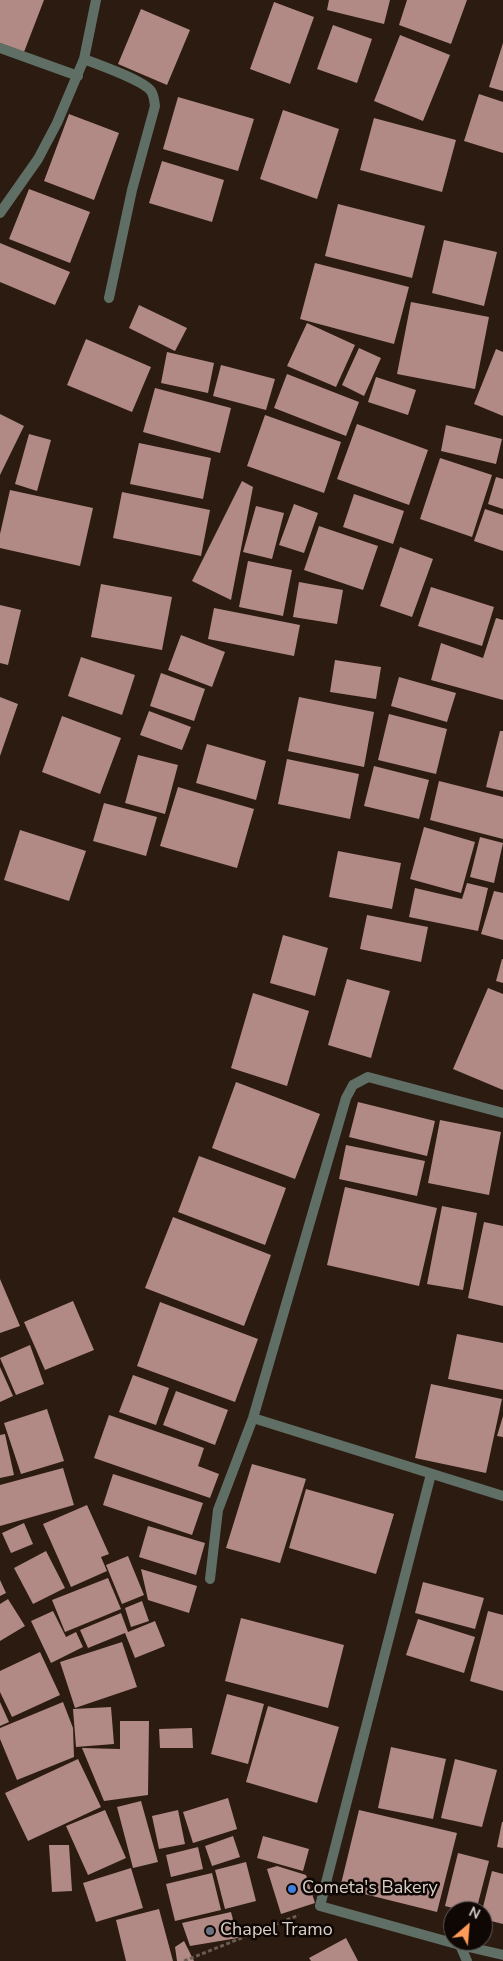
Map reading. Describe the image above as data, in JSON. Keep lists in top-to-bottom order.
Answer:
{
  "places": ["Cometa's Bakery", "Chapel Tramo"],
  "north": "top right"
}
